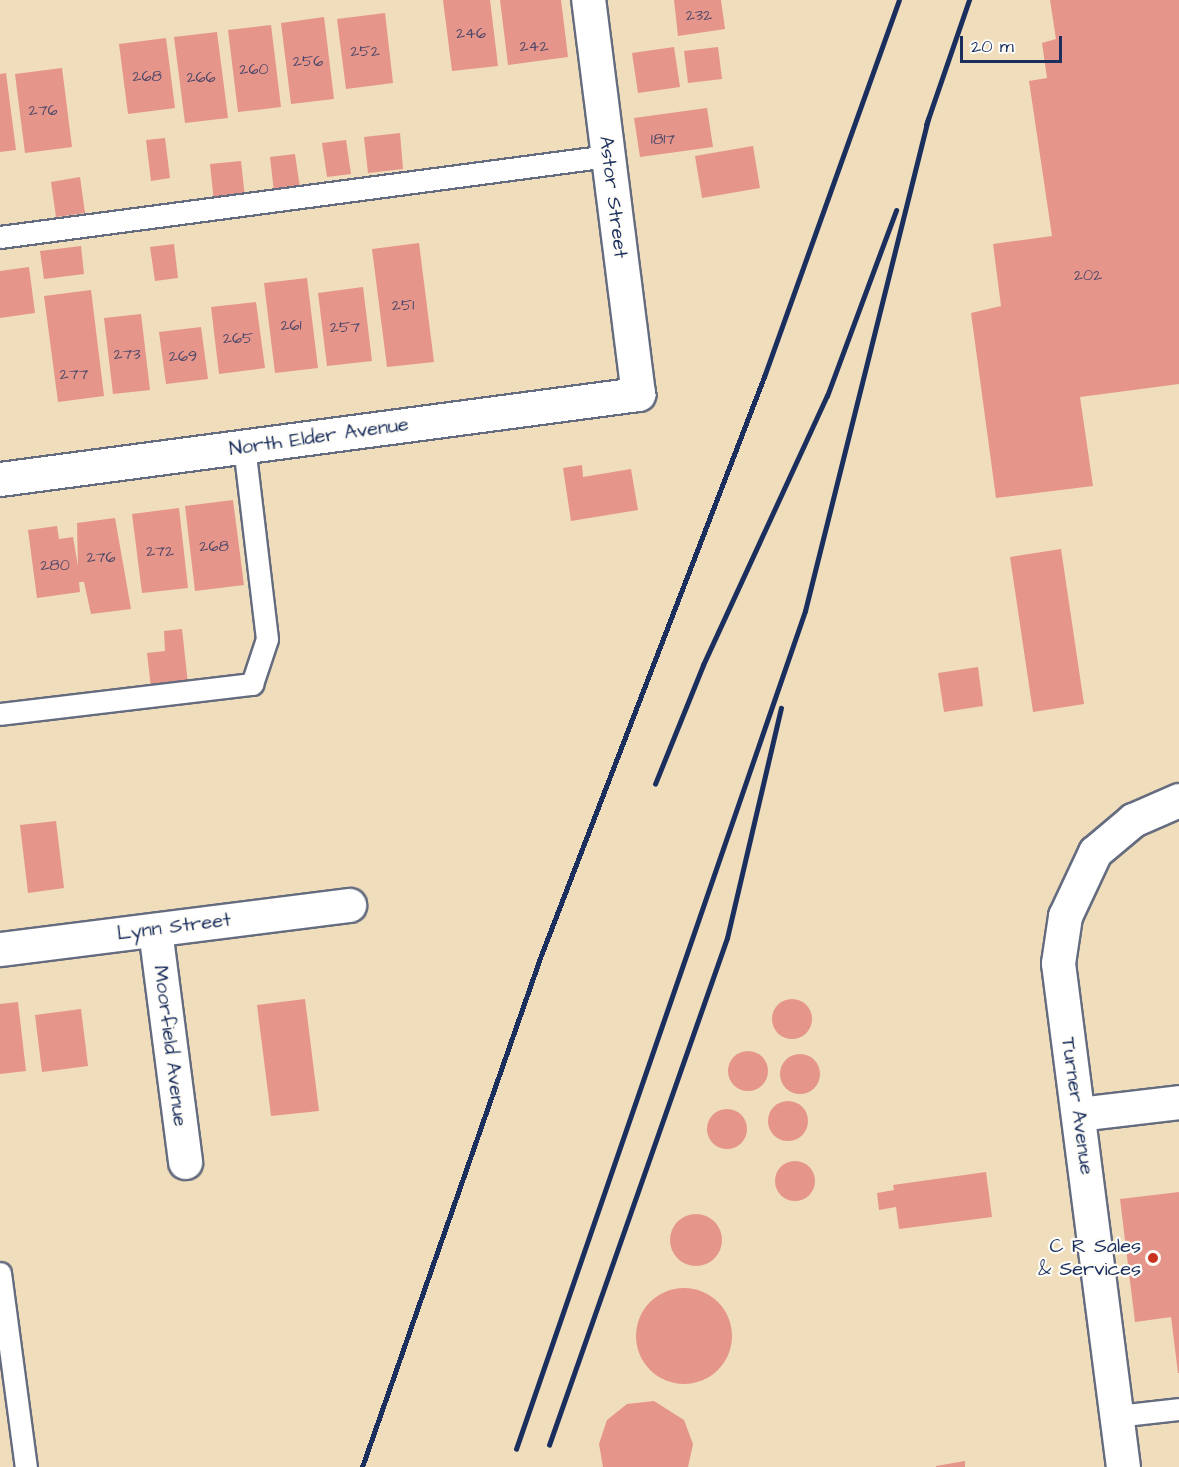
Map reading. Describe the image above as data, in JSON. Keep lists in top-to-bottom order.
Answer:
{
  "streets": {
    "street": [
      "Astor Street",
      "North Elder Avenue",
      "Lynn Street",
      "Moorfield Avenue",
      "Turner Avenue"
    ]
  },
  "crossings": [
    ["Astor Street", "North Elder Avenue"],
    ["Lynn Street", "Moorfield Avenue"]
  ],
  "places": ["C R Sales & Services"],
  "house_numbers": [
    "232",
    "246",
    "242",
    "252",
    "256",
    "260",
    "268",
    "266",
    "276",
    "1817",
    "202",
    "251",
    "261",
    "257",
    "265",
    "273",
    "269",
    "277",
    "268",
    "272",
    "276",
    "280"
  ],
  "scale_bar": "20 m"
}
